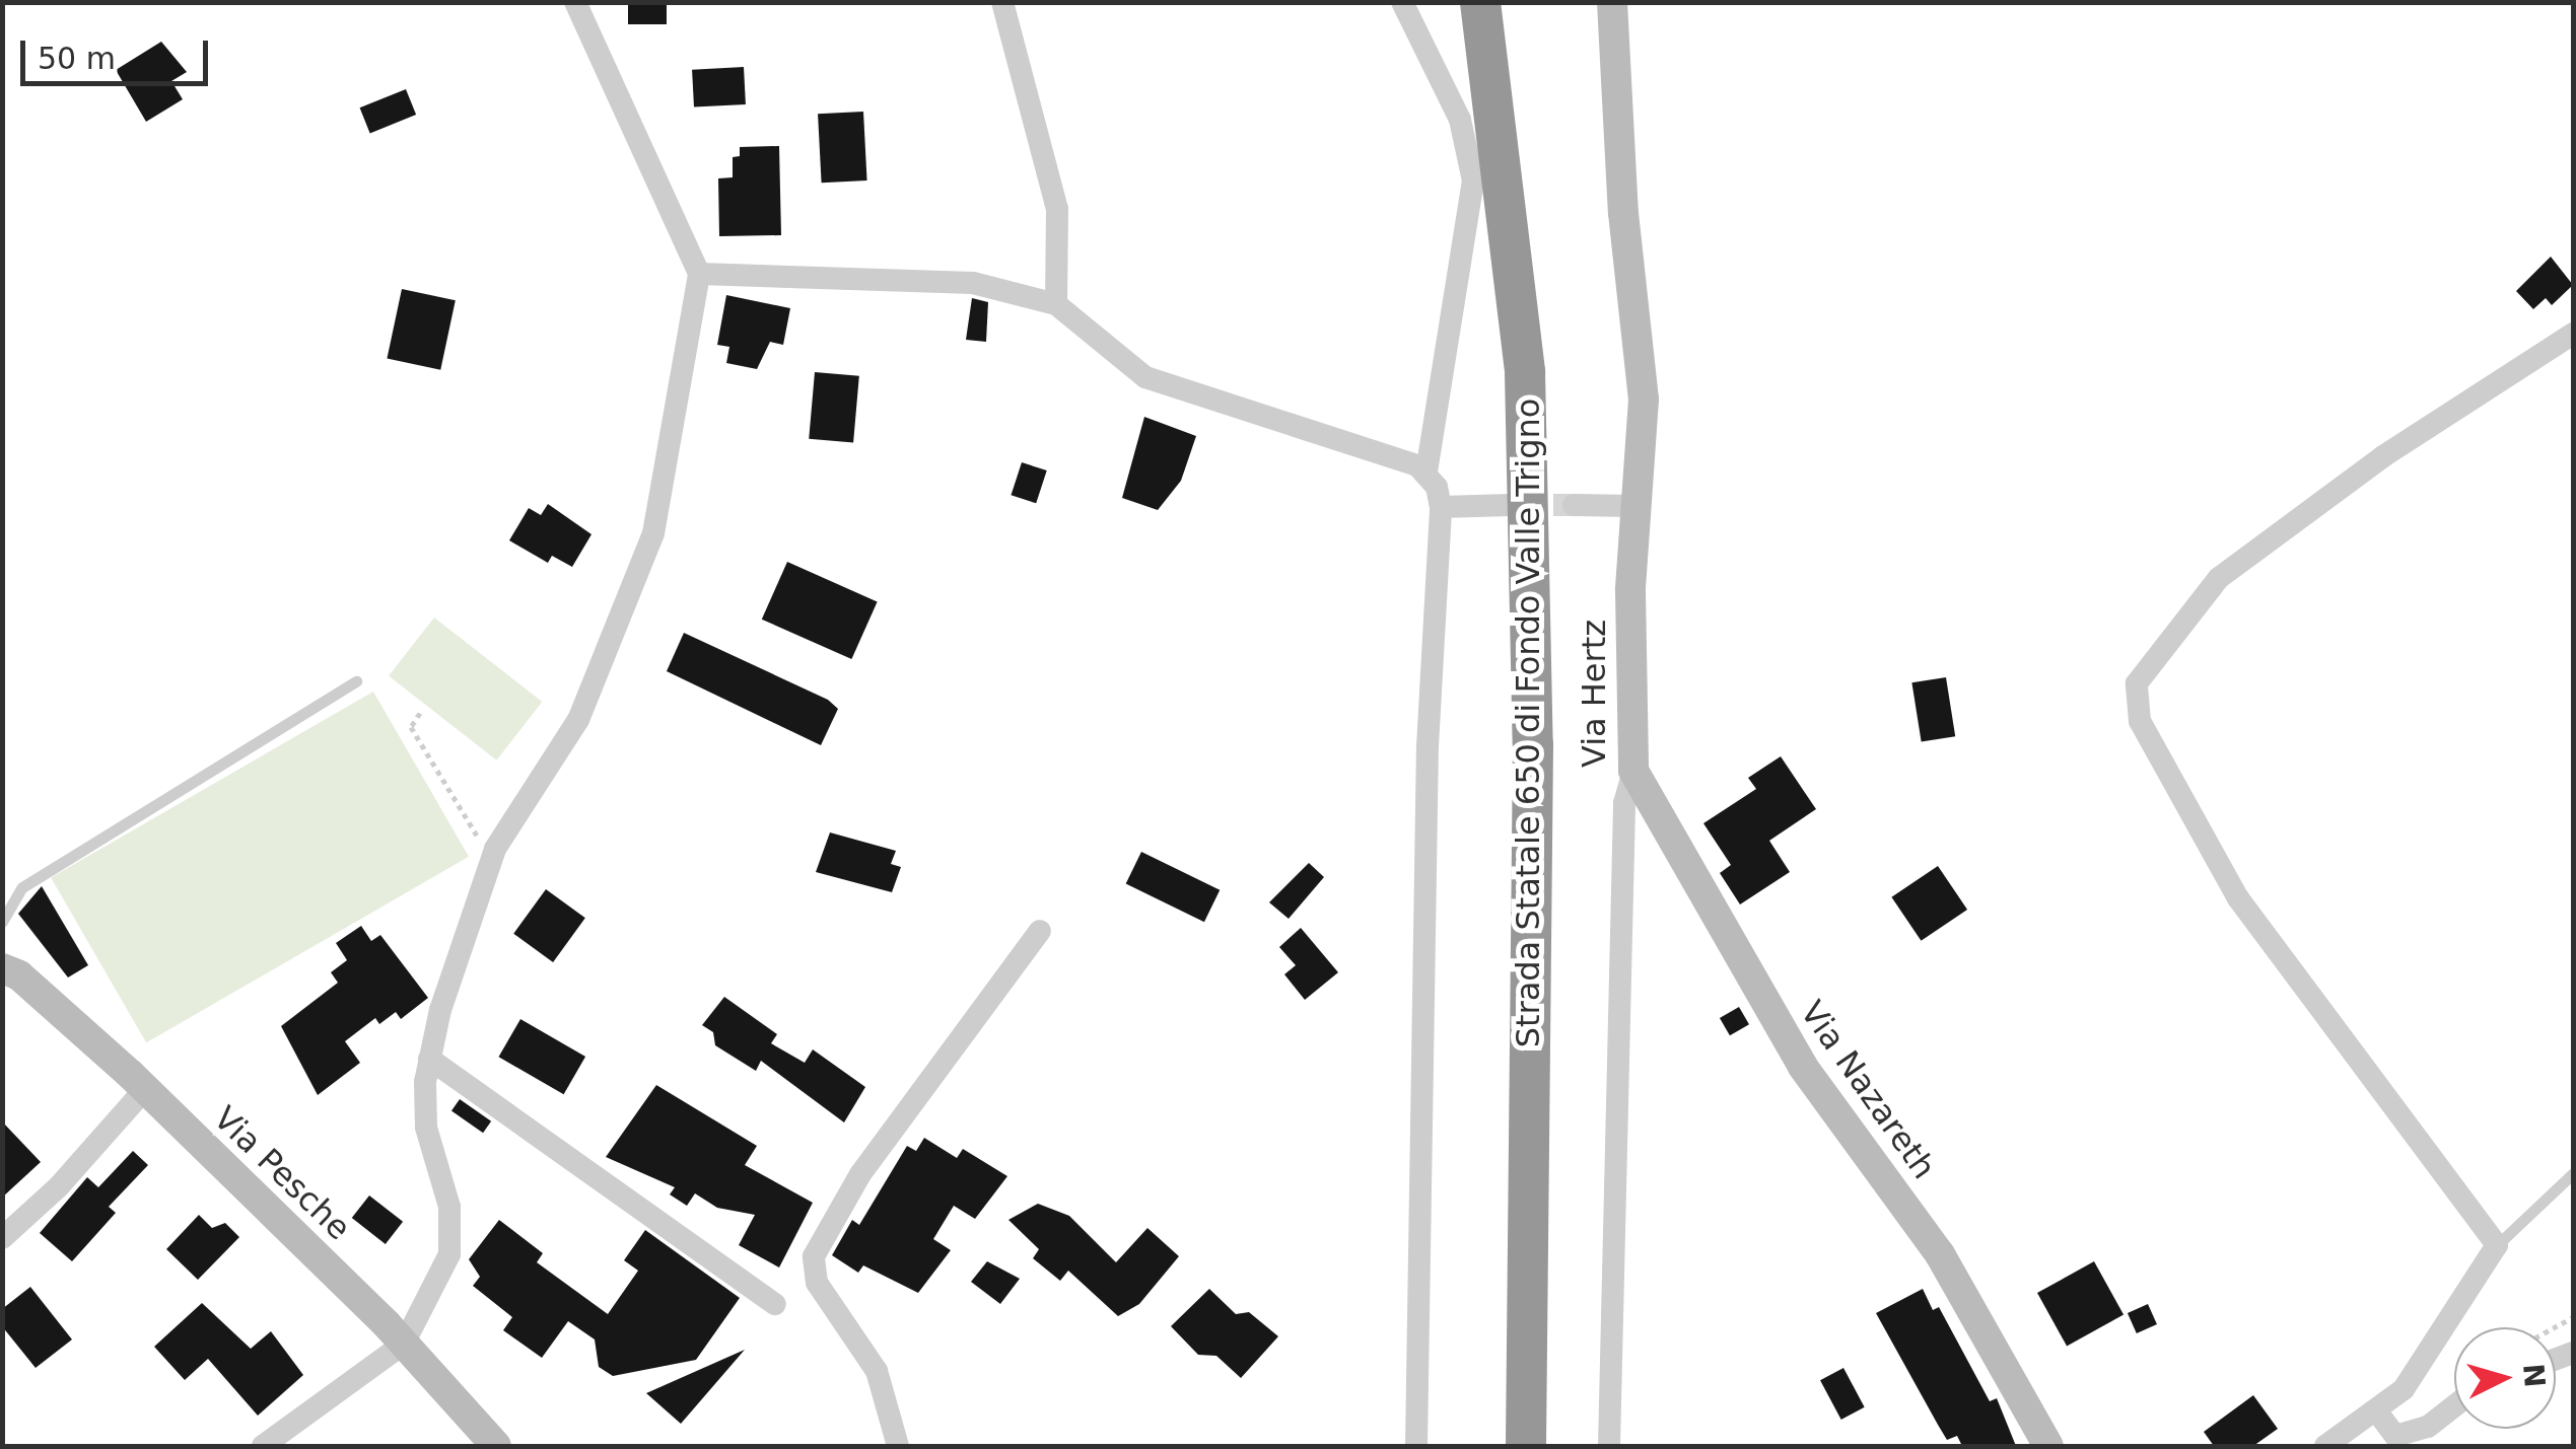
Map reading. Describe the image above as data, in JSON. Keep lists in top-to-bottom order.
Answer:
{
  "streets": {
    "highway": ["Strada Statale 650 di Fondo Valle Trigno"],
    "street": ["Via Hertz", "Via Nazareth", "Via Pesche"]
  },
  "crossings": [
    ["Via Hertz", "Via Nazareth"]
  ],
  "scale_bar": "50 m",
  "north": "right"
}
